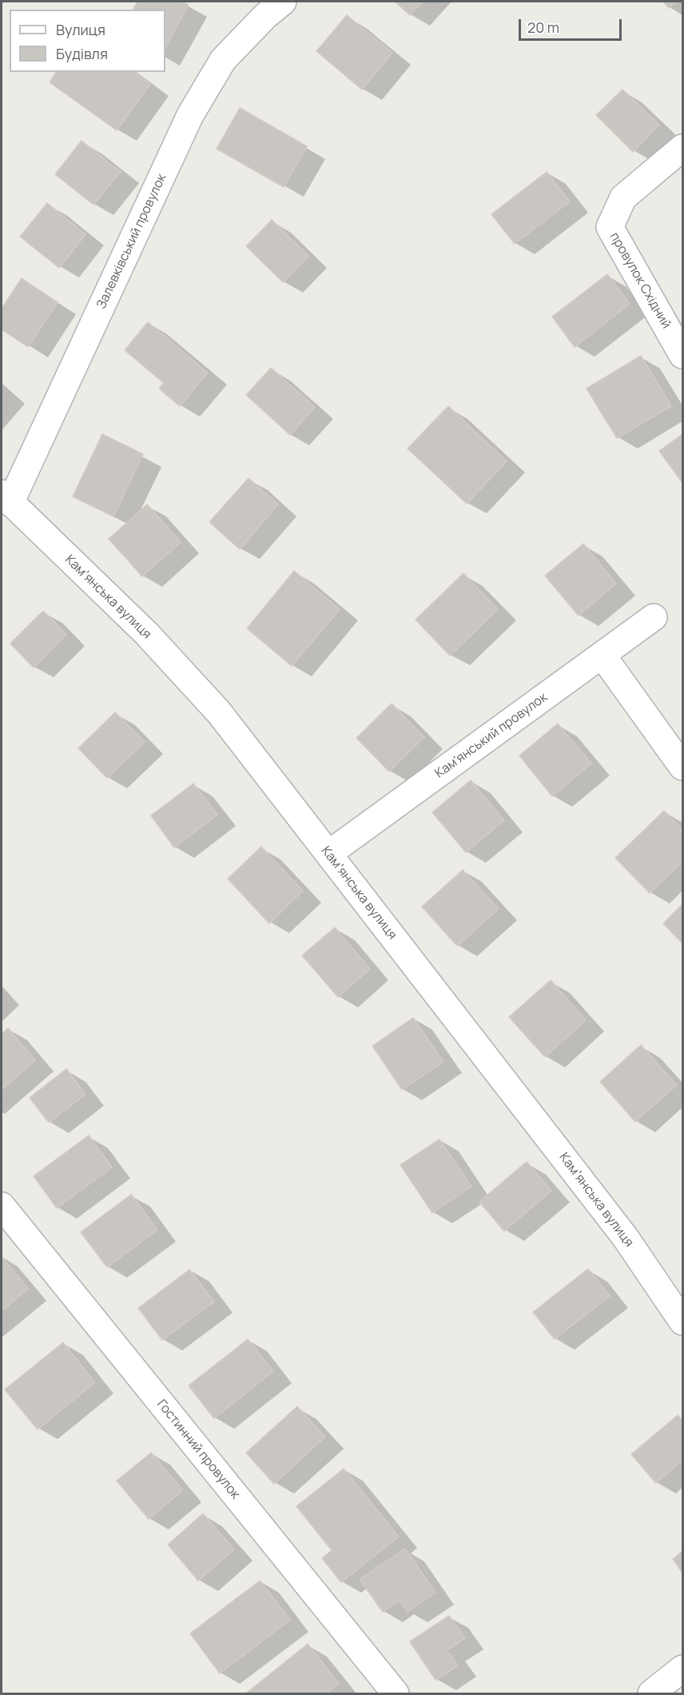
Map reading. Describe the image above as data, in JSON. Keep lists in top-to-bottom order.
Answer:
{
  "streets": {
    "street": [
      "Залевківський провулок",
      "провулок Східний",
      "Камʼянська вулиця",
      "Кам'янський провулок",
      "Гостинний провулок"
    ]
  },
  "crossings": [
    ["Залевківський провулок", "Камʼянська вулиця"],
    ["Камʼянська вулиця", "Кам'янський провулок"]
  ],
  "legend": ["Вулиця", "Будівля"],
  "scale_bar": "20 m"
}
